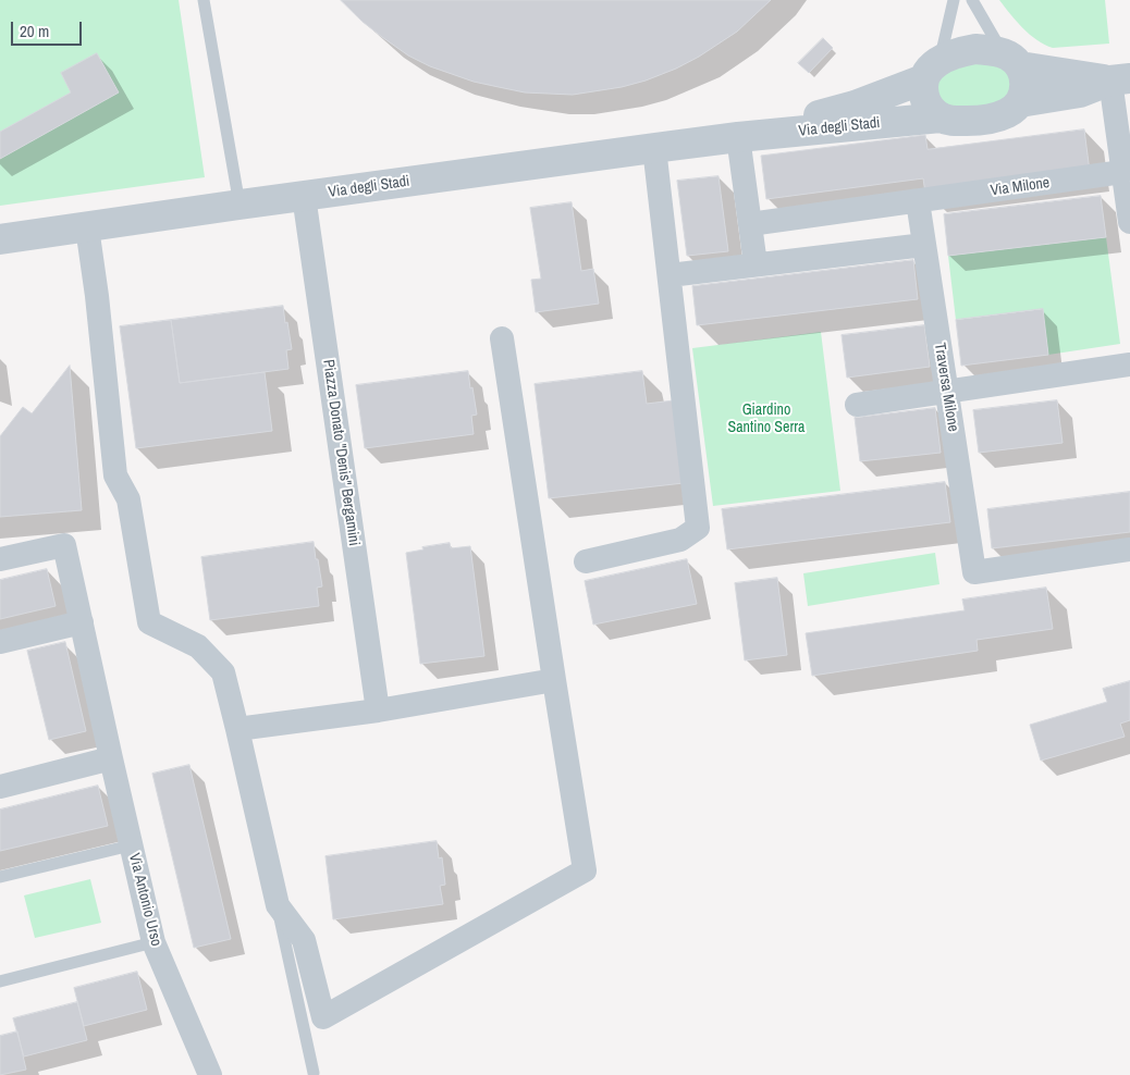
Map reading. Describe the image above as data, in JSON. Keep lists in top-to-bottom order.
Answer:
{
  "streets": {
    "street": [
      "Via degli Stadi",
      "Via Milone",
      "Traversa Milone",
      "Piazza Donato \"Denis\" Bergamini",
      "Via Antonio Urso"
    ]
  },
  "crossings": [
    ["Via degli Stadi", "Piazza Donato \"Denis\" Bergamini"],
    ["Via Milone", "Traversa Milone"]
  ],
  "parks": ["Giardino Santino Serra"],
  "scale_bar": "20 m"
}
